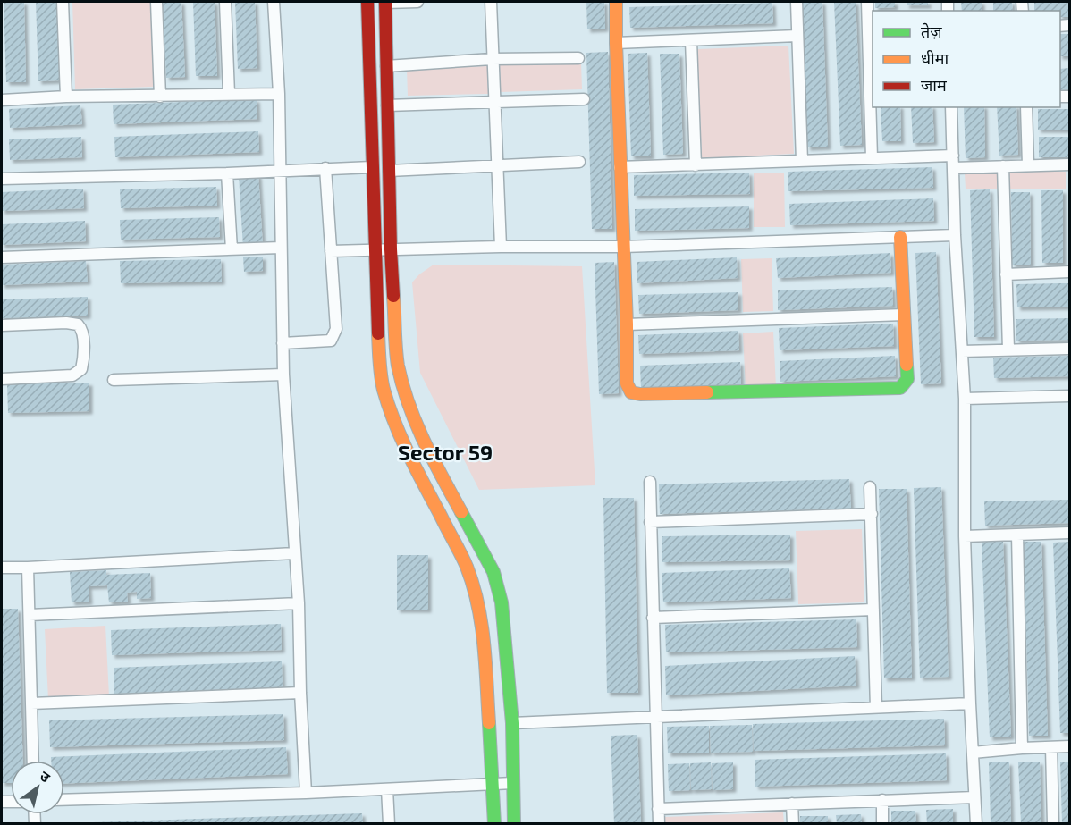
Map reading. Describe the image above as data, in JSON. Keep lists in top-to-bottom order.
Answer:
{
  "districts": ["Sector 59"],
  "legend": ["तेज़", "धीमा", "जाम"],
  "north": "top right"
}
